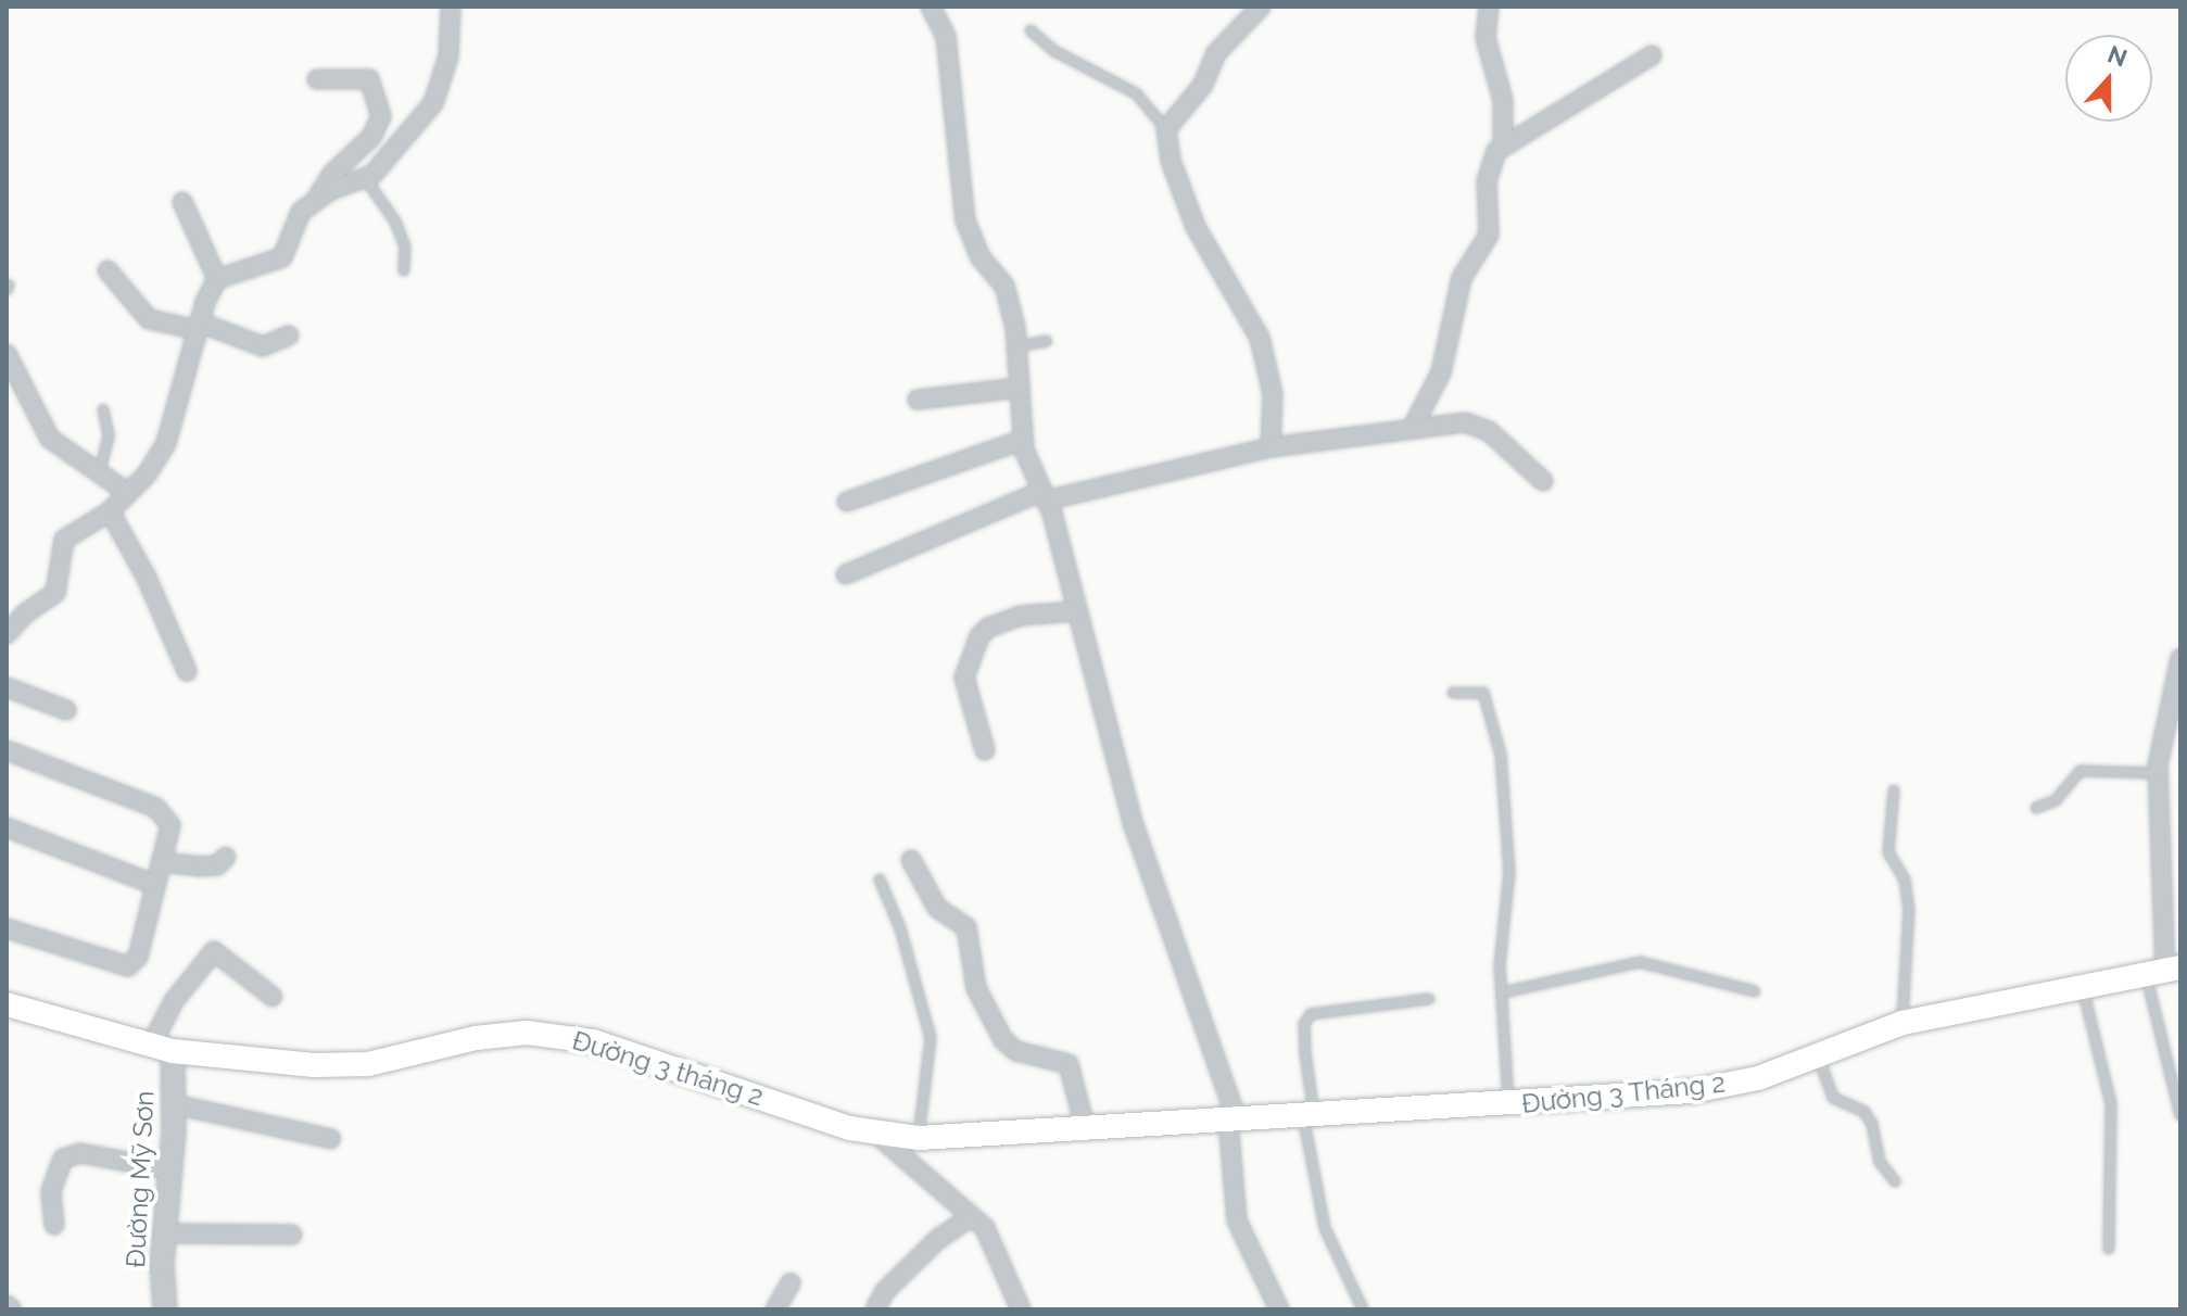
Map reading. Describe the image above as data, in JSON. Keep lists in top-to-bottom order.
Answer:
{
  "streets": {
    "main road": ["Đường 3 tháng 2", "Đường 3 Tháng 2"],
    "street": ["Đường Mỹ Sơn"]
  },
  "crossings": [
    ["Đường 3 tháng 2", "Đường 3 Tháng 2"],
    ["Đường 3 tháng 2", "Đường Mỹ Sơn"]
  ],
  "north": "top"
}
